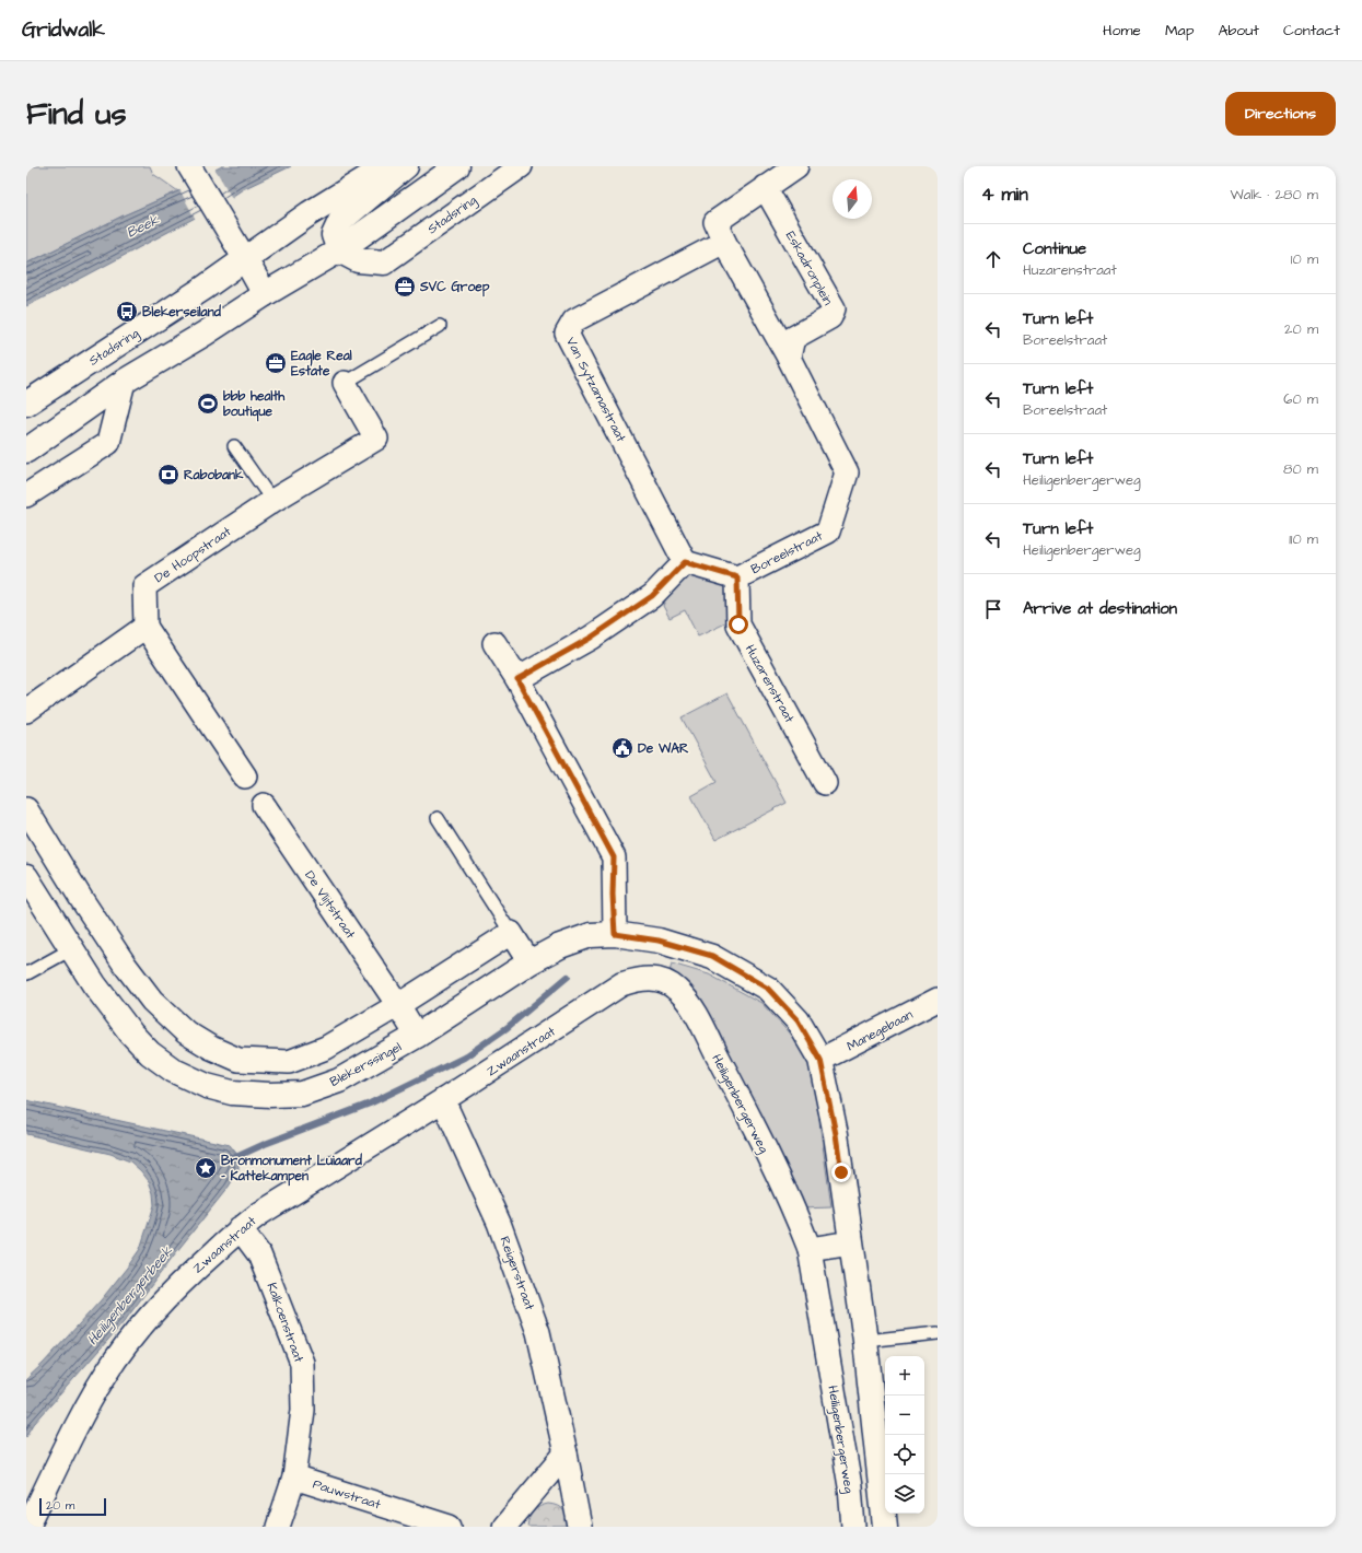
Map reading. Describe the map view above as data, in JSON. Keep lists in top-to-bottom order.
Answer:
{
  "streets": {
    "street": [
      "Stadsring",
      "Eskadronplein",
      "Van Sytzamastraat",
      "Boreelstraat",
      "De Hoopstraat",
      "Huzarenstraat",
      "De Vlijtstraat",
      "Manegebaan",
      "Zwaanstraat",
      "Blekerssingel",
      "Heiligenbergerweg",
      "Reigerstraat",
      "Kalkoenstraat",
      "Pauwstraat"
    ]
  },
  "crossings": [
    ["Eskadronplein", "Boreelstraat"],
    ["Van Sytzamastraat", "Boreelstraat"],
    ["Boreelstraat", "Huzarenstraat"],
    ["De Vlijtstraat", "Blekerssingel"],
    ["Zwaanstraat", "Heiligenbergerweg"],
    ["Zwaanstraat", "Reigerstraat"],
    ["Zwaanstraat", "Kalkoenstraat"],
    ["Kalkoenstraat", "Pauwstraat"]
  ],
  "water": ["Beek", "Heiligenbergerbeek"],
  "places": {
    "office": ["SVC Groep", "Eagle Real Estate"],
    "bus stop": ["Blekerseiland"],
    "sports": ["bbb health boutique"],
    "bank": ["Rabobank"],
    "public building": ["De WAR"],
    "place": ["Bronmonument Luiaard - Kattekampen"]
  },
  "scale_bar": "20 m",
  "north": "top",
  "page": {
    "header": "Gridwalk",
    "nav": [
      "Home",
      "Map",
      "About",
      "Contact"
    ],
    "buttons": "Directions",
    "title": "Find us",
    "heading": ["4 min", "Walk · 280 m"],
    "list": [
      ["Continue", "Huzarenstraat", "10 m"],
      ["Turn left", "Boreelstraat", "20 m"],
      ["Turn left", "Boreelstraat", "60 m"],
      ["Turn left", "Heiligenbergerweg", "80 m"],
      ["Turn left", "Heiligenbergerweg", "110 m"],
      "Arrive at destination"
    ],
    "map_buttons": ["+", "−"],
    "scale": "20 m"
  }
}
